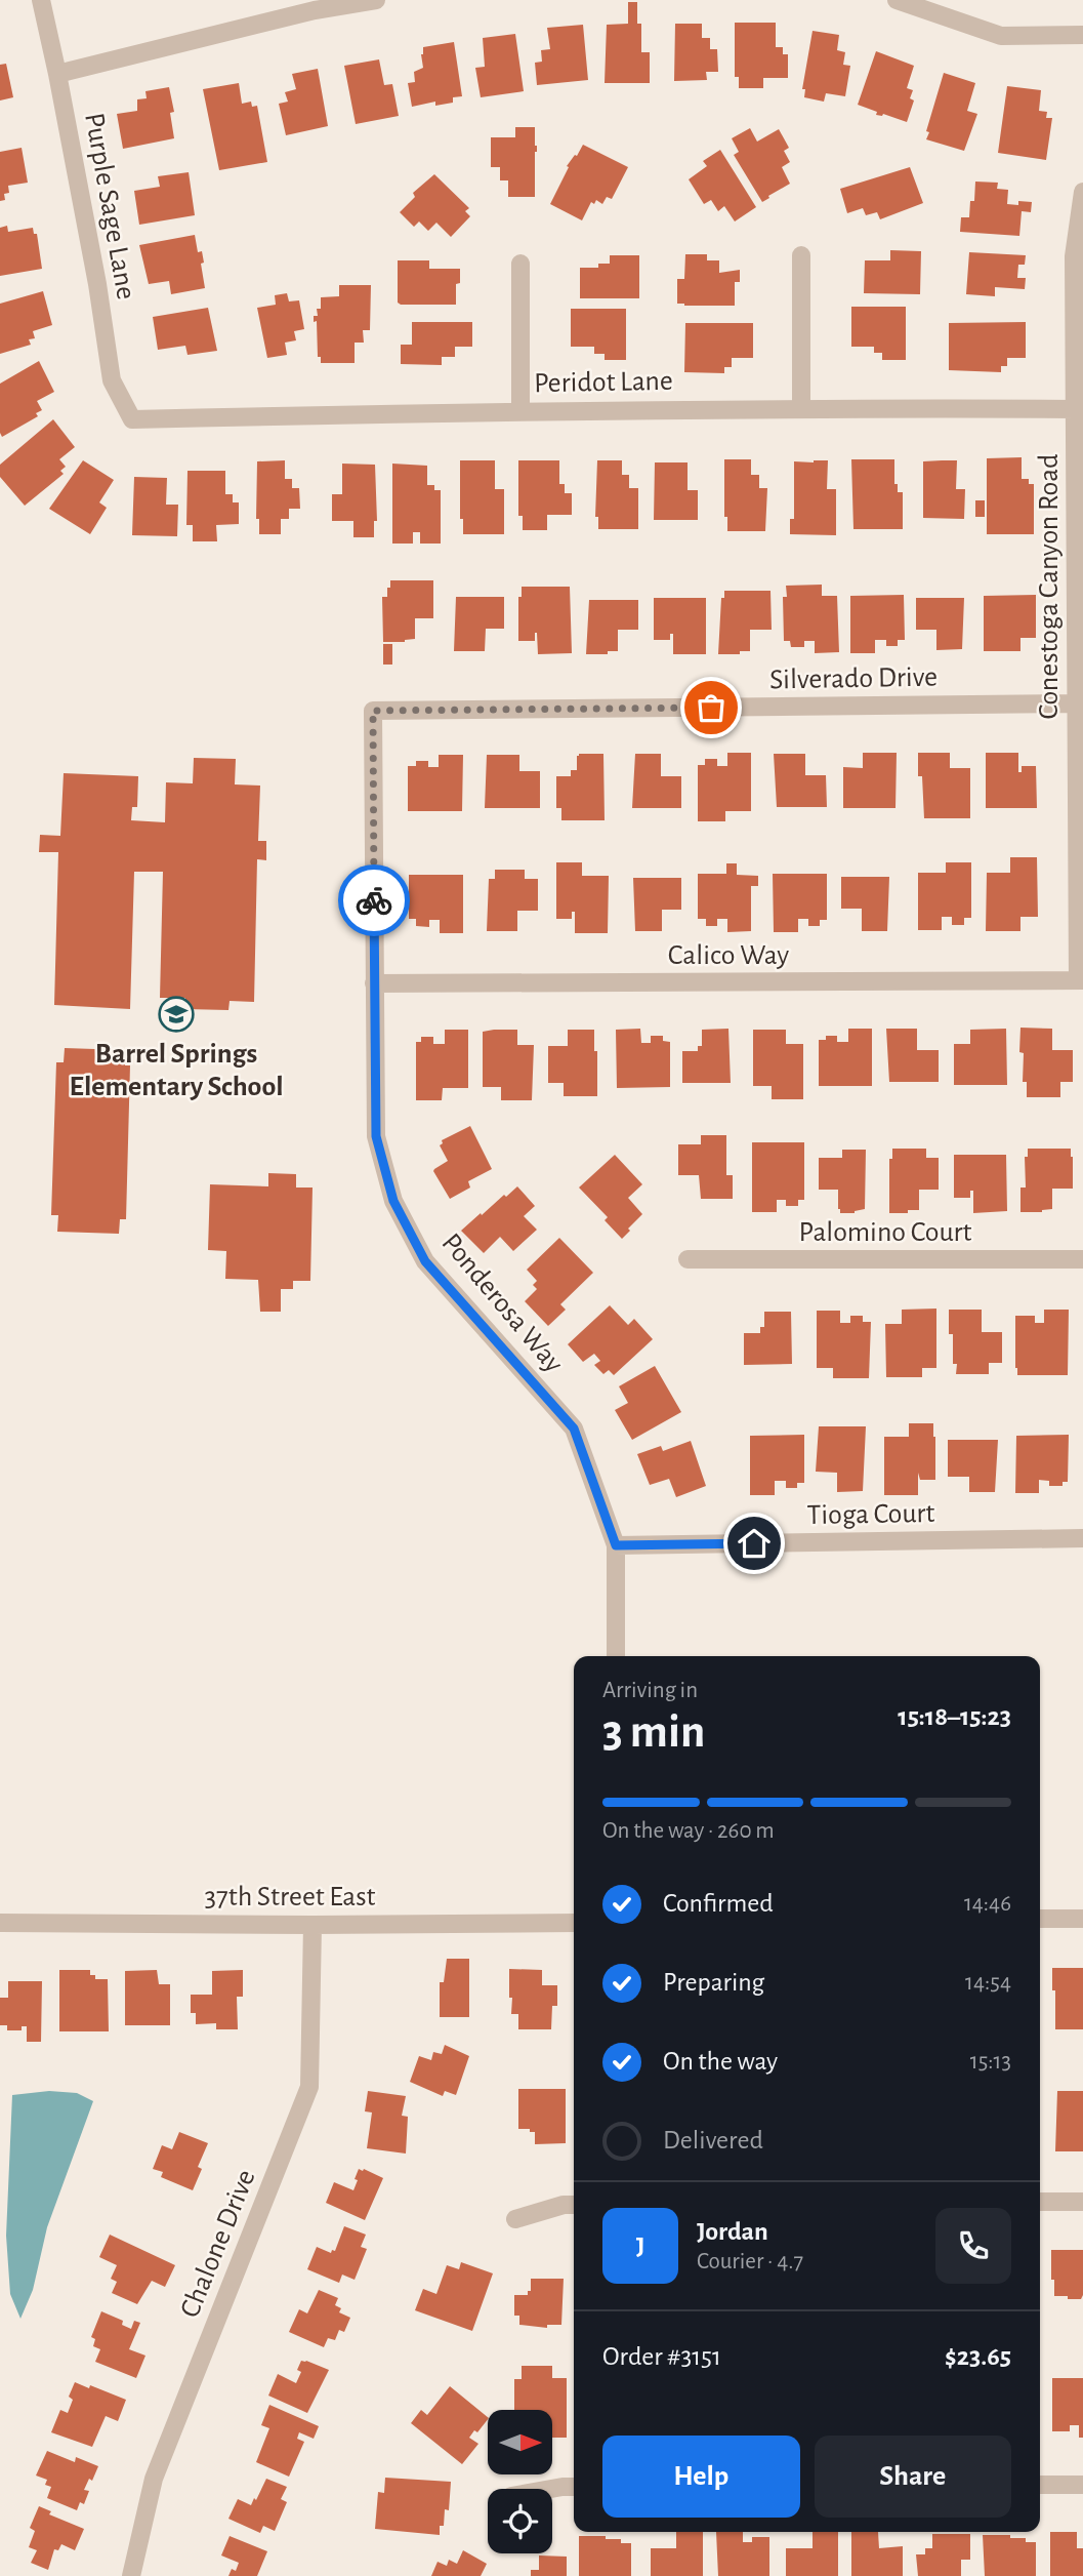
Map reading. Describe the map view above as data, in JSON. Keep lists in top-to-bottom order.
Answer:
{
  "streets": {
    "street": [
      "Purple Sage Lane",
      "Peridot Lane",
      "Conestoga Canyon Road",
      "Silverado Drive",
      "Calico Way",
      "Palomino Court",
      "Ponderosa Way",
      "Tioga Court",
      "37th Street East",
      "Chalone Drive"
    ]
  },
  "crossings": [
    ["Purple Sage Lane", "Peridot Lane"],
    ["Peridot Lane", "Conestoga Canyon Road"],
    ["Conestoga Canyon Road", "Silverado Drive"],
    ["Conestoga Canyon Road", "Calico Way"],
    ["Silverado Drive", "Ponderosa Way"],
    ["Calico Way", "Ponderosa Way"],
    ["Ponderosa Way", "Tioga Court"],
    ["37th Street East", "Chalone Drive"]
  ],
  "places": {
    "school or university": ["Barrel Springs Elementary School"]
  },
  "north": "right",
  "page": {
    "heading": ["3 min", "Arriving in", "15:18–15:23"],
    "panel": [
      "Jordan",
      "Courier · 4.7",
      "Order #3151",
      "$23.65"
    ],
    "bar": "On the way · 260 m",
    "list": [
      ["Confirmed", "14:46"],
      ["Preparing", "14:54"],
      ["On the way", "15:13"],
      "Delivered"
    ],
    "round": "J",
    "buttons": ["Help", "Share"]
  }
}
